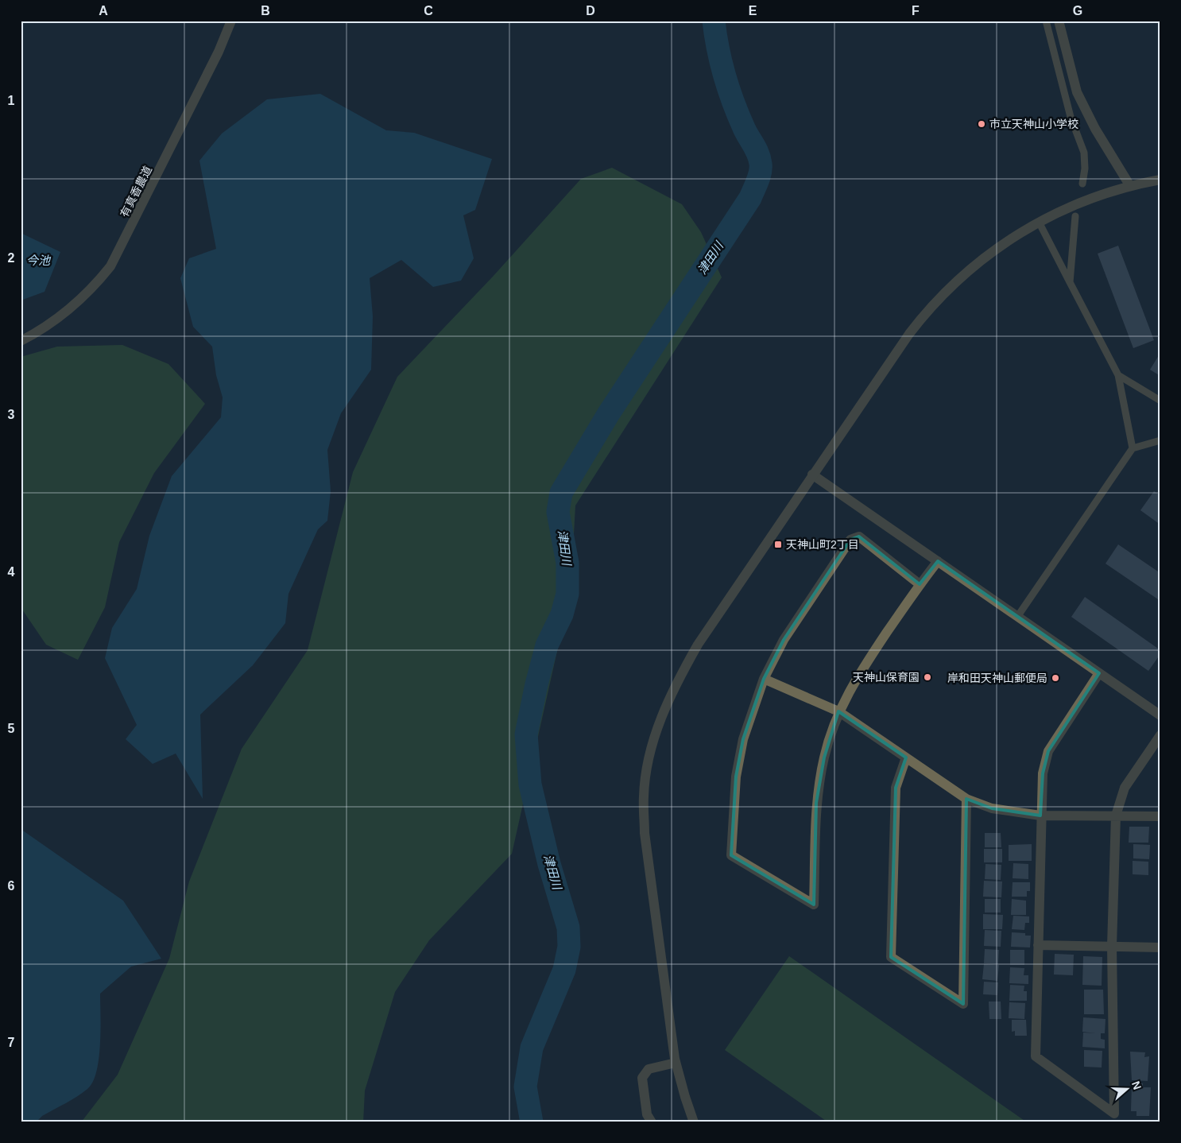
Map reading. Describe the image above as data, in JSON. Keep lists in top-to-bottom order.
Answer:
{
  "streets": {
    "street": ["有真香農道"]
  },
  "water": ["津田川", "今池"],
  "places": {
    "other": ["市立天神山小学校", "天神山保育園", "岸和田天神山郵便局"],
    "transit": ["天神山町2丁目"]
  },
  "north": "right",
  "grid": {
    "columns": [
      "A",
      "B",
      "C",
      "D",
      "E",
      "F",
      "G"
    ],
    "rows": [
      "1",
      "2",
      "3",
      "4",
      "5",
      "6",
      "7"
    ]
  }
}
